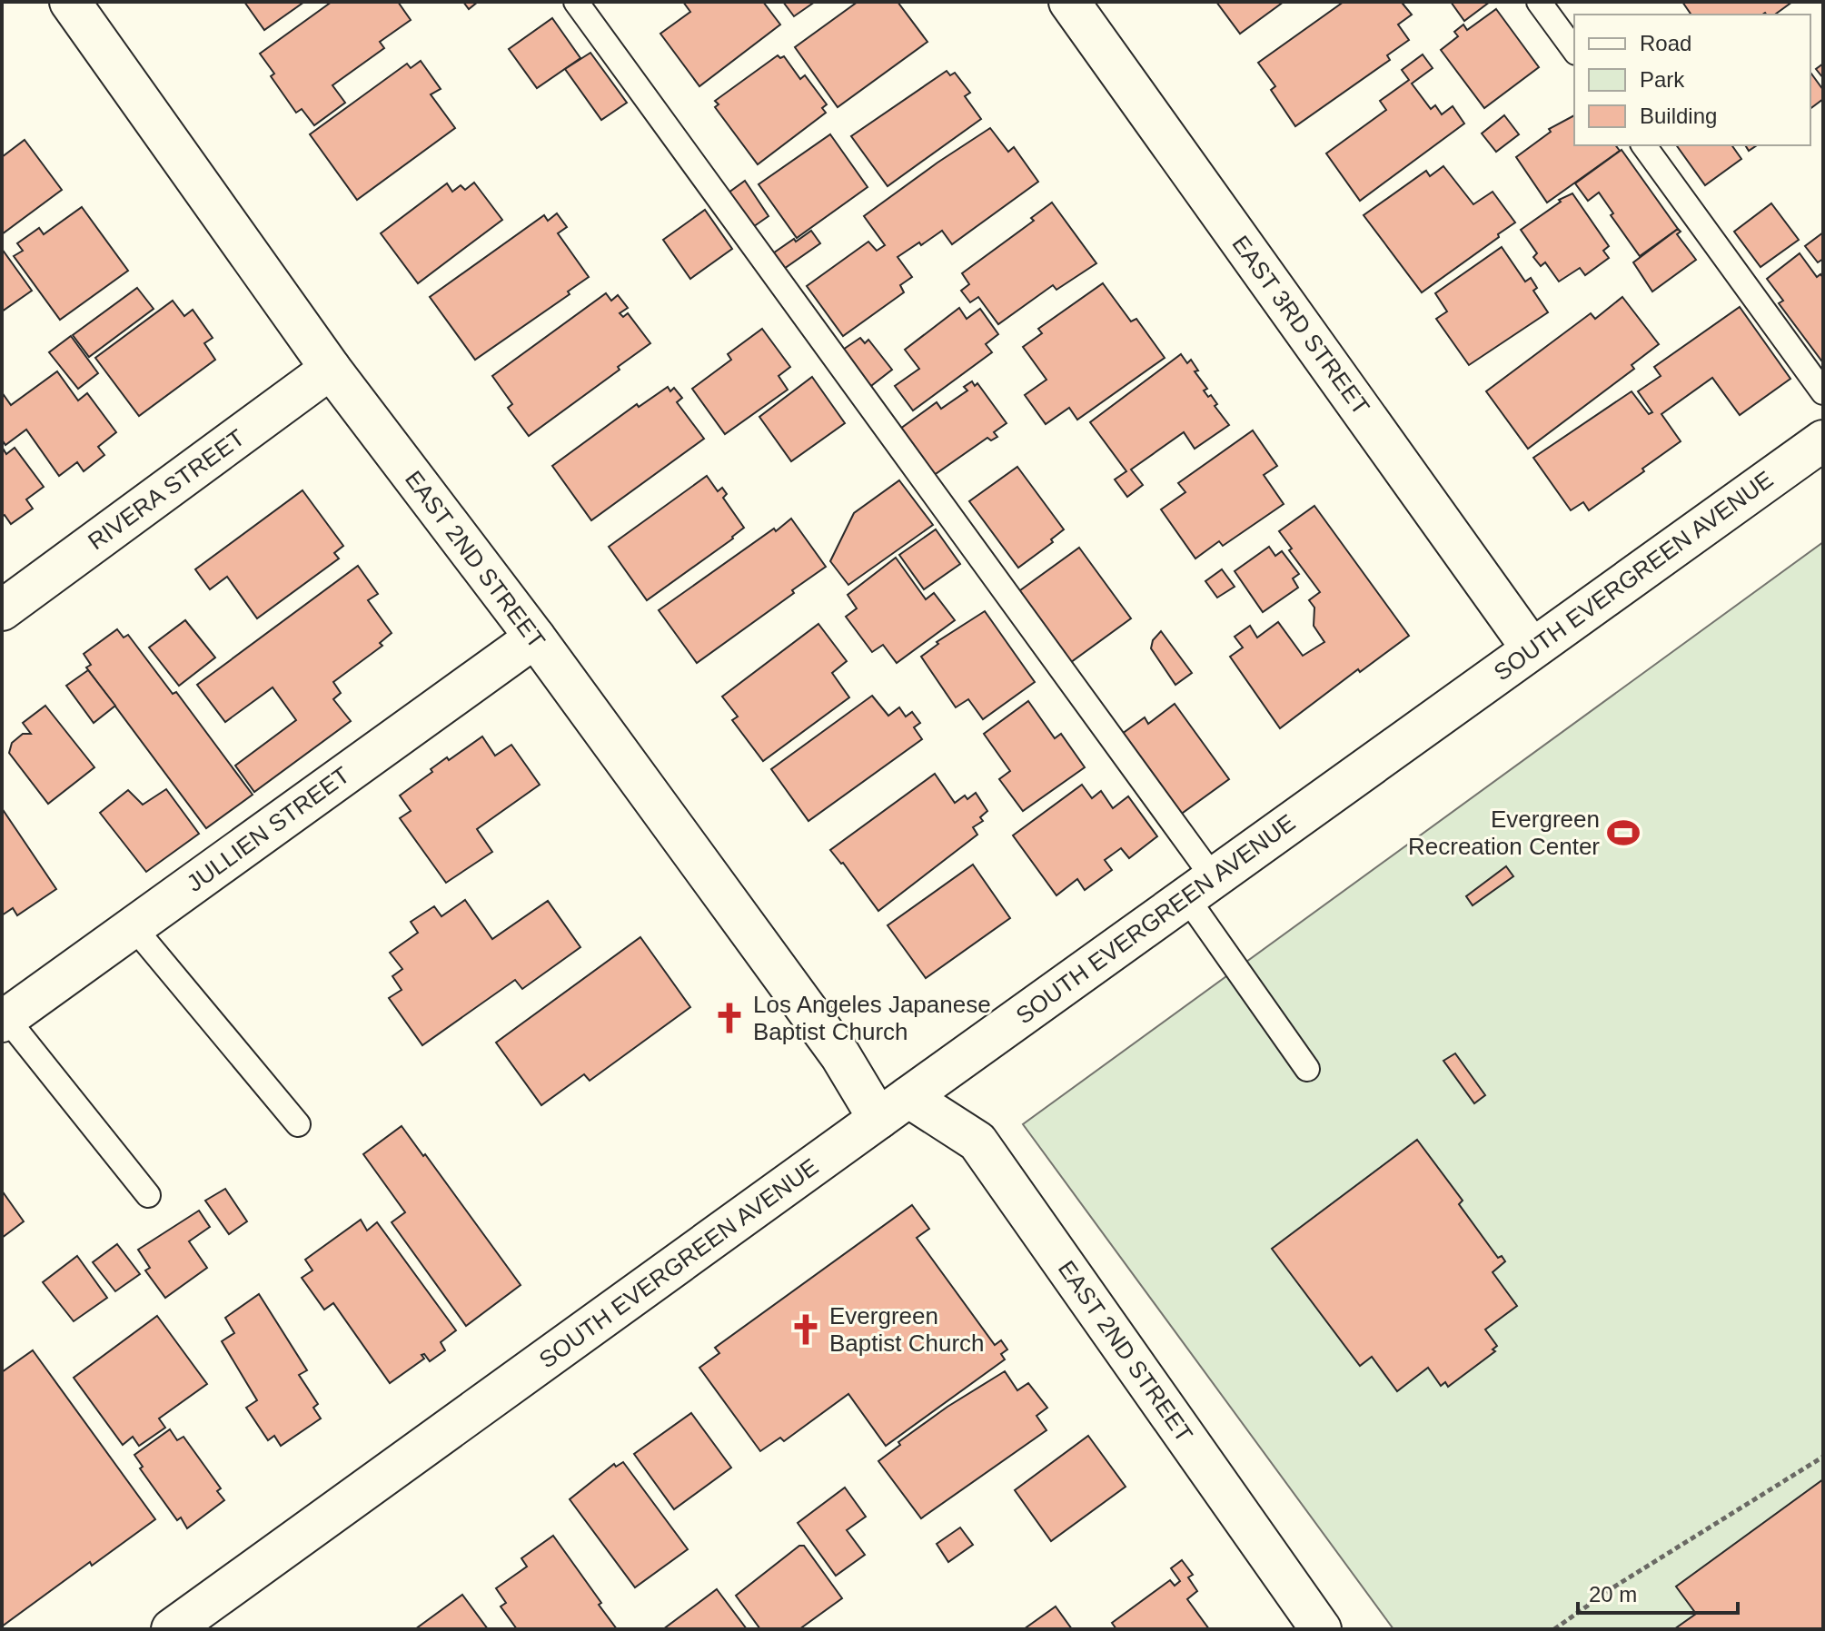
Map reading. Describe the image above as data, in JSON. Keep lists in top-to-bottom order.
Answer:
{
  "streets": {
    "street": [
      "EAST 3RD STREET",
      "RIVERA STREET",
      "EAST 2ND STREET",
      "SOUTH EVERGREEN AVENUE",
      "JULLIEN STREET"
    ]
  },
  "crossings": [
    ["EAST 3RD STREET", "SOUTH EVERGREEN AVENUE"],
    ["RIVERA STREET", "EAST 2ND STREET"],
    ["EAST 2ND STREET", "SOUTH EVERGREEN AVENUE"],
    ["EAST 2ND STREET", "JULLIEN STREET"]
  ],
  "places": {
    "sports": ["Evergreen Recreation Center"],
    "church": ["Los Angeles Japanese Baptist Church", "Evergreen Baptist Church"]
  },
  "legend": ["Road", "Park", "Building"],
  "scale_bar": "20 m"
}
